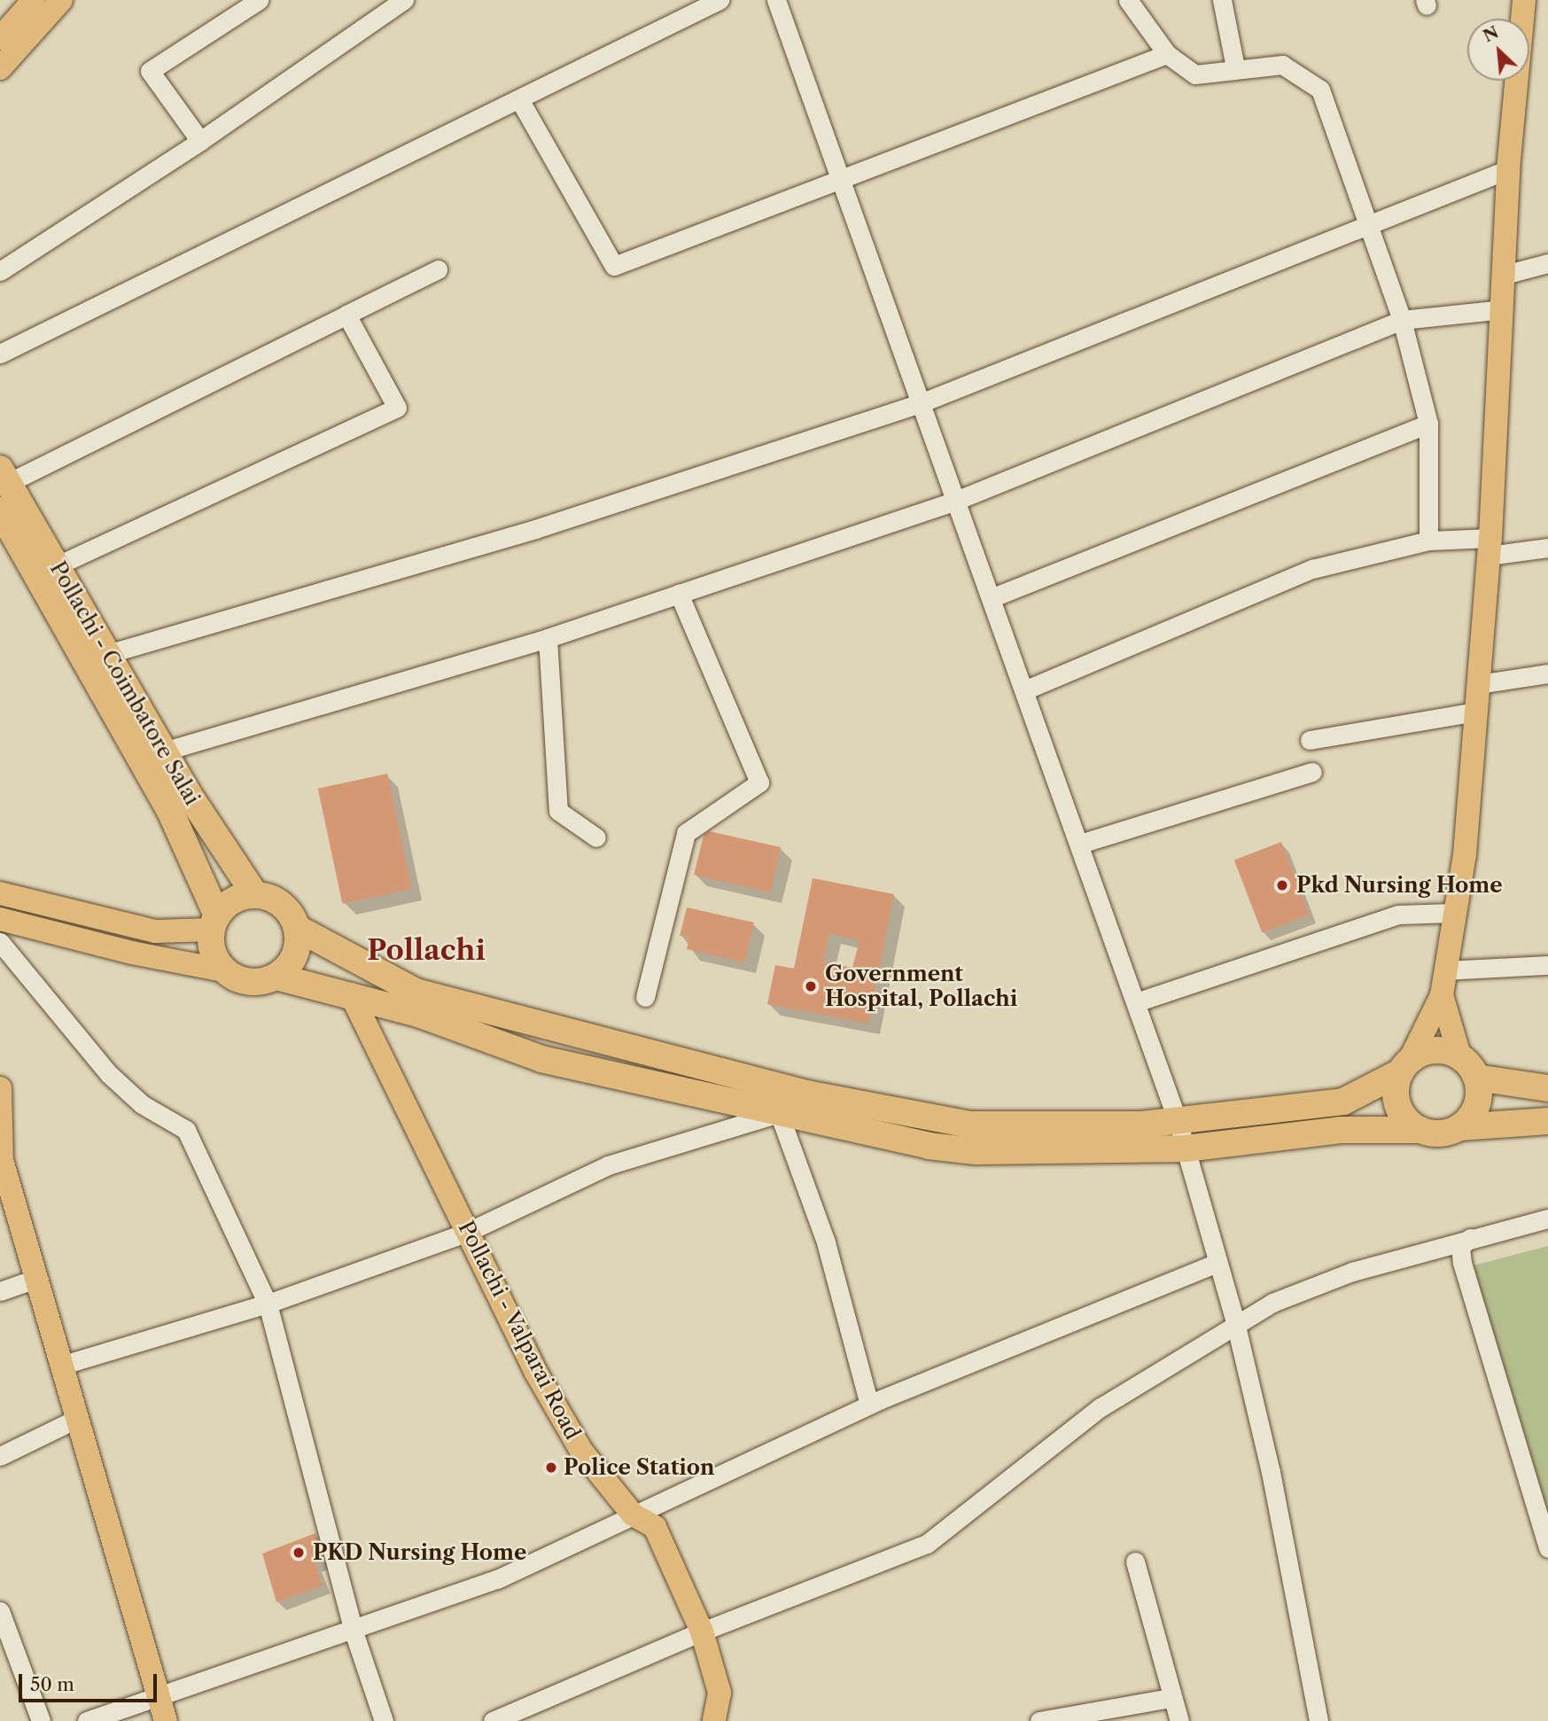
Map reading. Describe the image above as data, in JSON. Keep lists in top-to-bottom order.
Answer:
{
  "streets": {
    "highway": ["Pollachi - Coimbatore Salai"],
    "main road": ["Pollachi - Valparai Road"]
  },
  "districts": ["Pollachi"],
  "places": [
    "Pkd Nursing Home",
    "Government Hospital, Pollachi",
    "Police Station",
    "PKD Nursing Home"
  ],
  "scale_bar": "50 m",
  "north": "top left"
}
